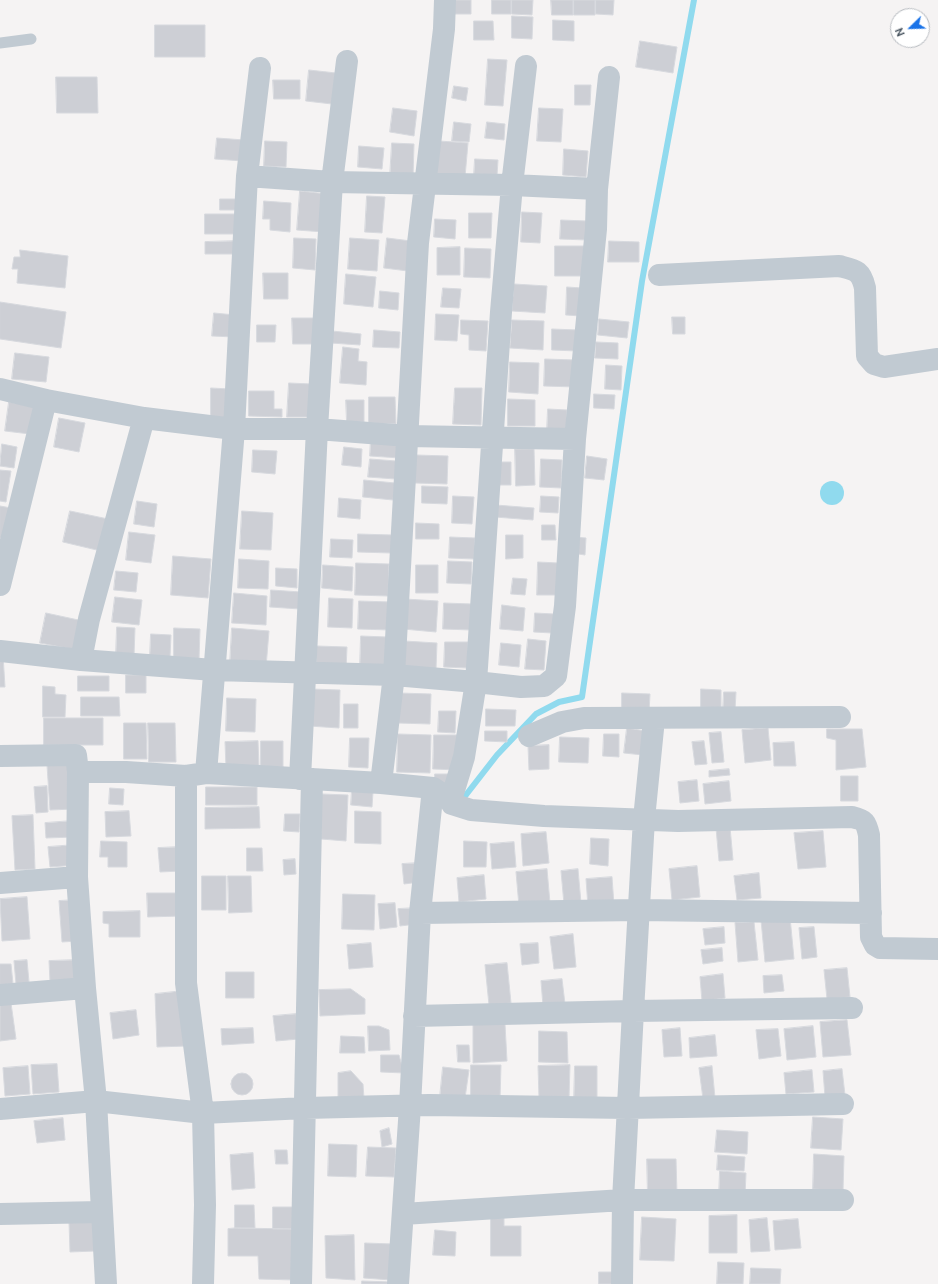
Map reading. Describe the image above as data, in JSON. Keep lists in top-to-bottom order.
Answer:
{
  "north": "bottom left"
}
